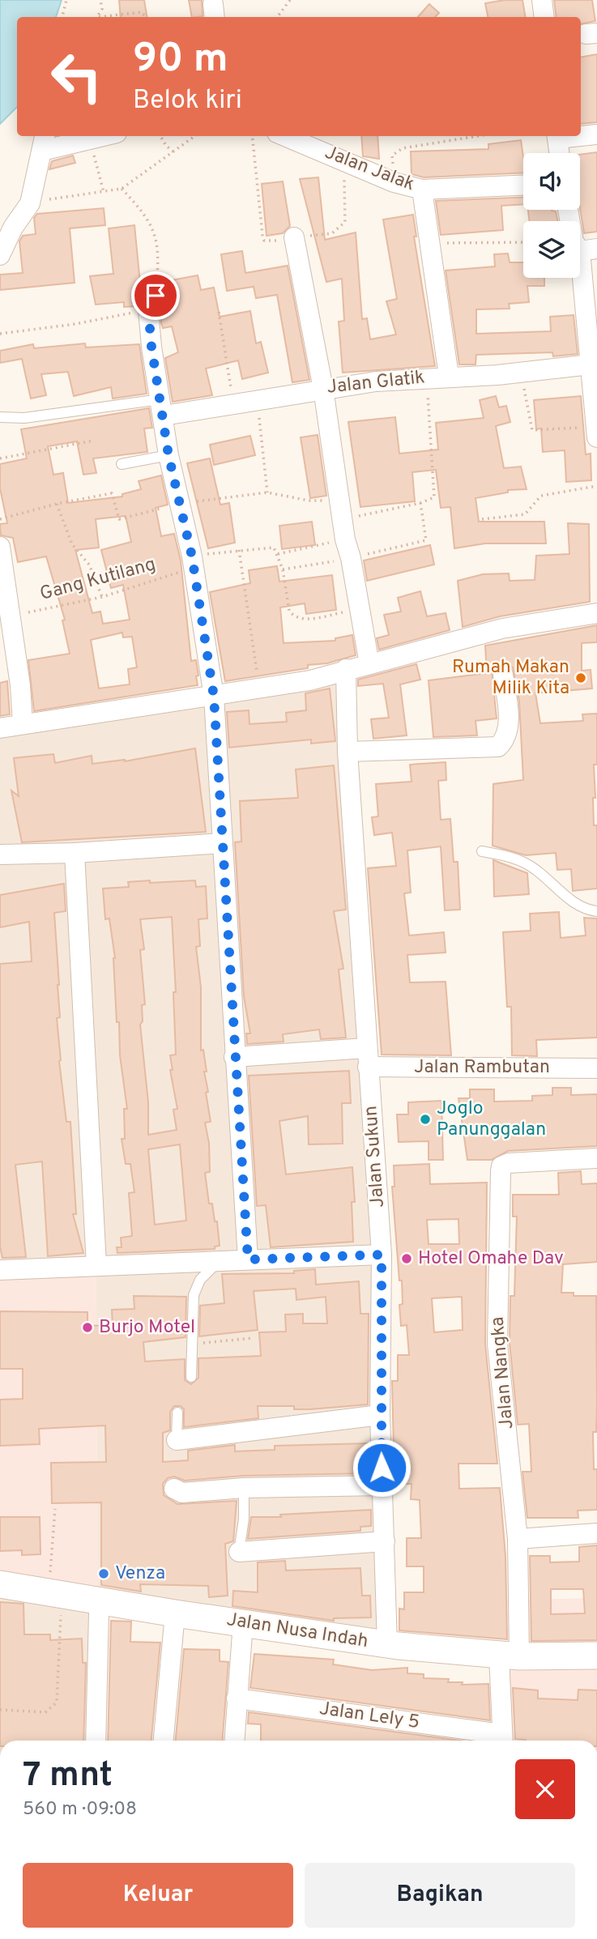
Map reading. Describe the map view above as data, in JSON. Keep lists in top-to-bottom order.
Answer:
{
  "streets": {
    "main road": ["Jalan Nusa Indah"],
    "street": [
      "Jalan Jalak",
      "Jalan Glatik",
      "Jalan Rambutan",
      "Jalan Sukun",
      "Jalan Nangka",
      "Jalan Lely 5"
    ],
    "path": ["Gang Kutilang"]
  },
  "crossings": [
    ["Jalan Rambutan", "Jalan Sukun"],
    ["Jalan Sukun", "Jalan Nusa Indah"]
  ],
  "places": [
    "Rumah Makan Milik Kita",
    "Joglo Panunggalan",
    "Hotel Omahe Dav",
    "Burjo Motel",
    "Venza"
  ],
  "page": {
    "turn": ["90 m", "Belok kiri"],
    "heading": ["7 mnt", "560 m · 09:08"],
    "buttons": ["Keluar", "Bagikan"]
  }
}
